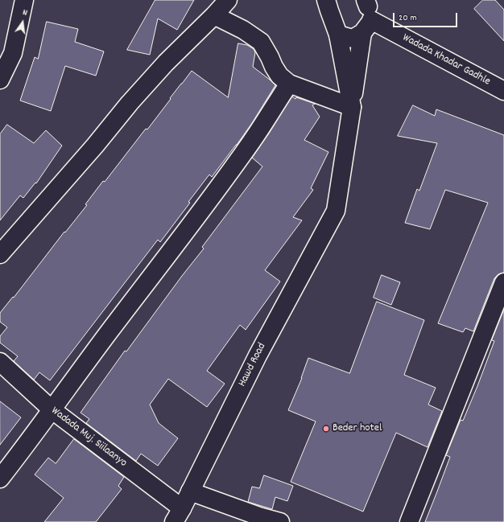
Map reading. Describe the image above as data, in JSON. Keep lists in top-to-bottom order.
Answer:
{
  "streets": {
    "street": ["Wadada Khadar Gadhle", "Hawd Road", "Wadada Muj. Siilaanyo"]
  },
  "crossings": [
    ["Wadada Khadar Gadhle", "Hawd Road"],
    ["Hawd Road", "Wadada Muj. Siilaanyo"]
  ],
  "places": ["Beder hotel"],
  "scale_bar": "20 m",
  "north": "top"
}
